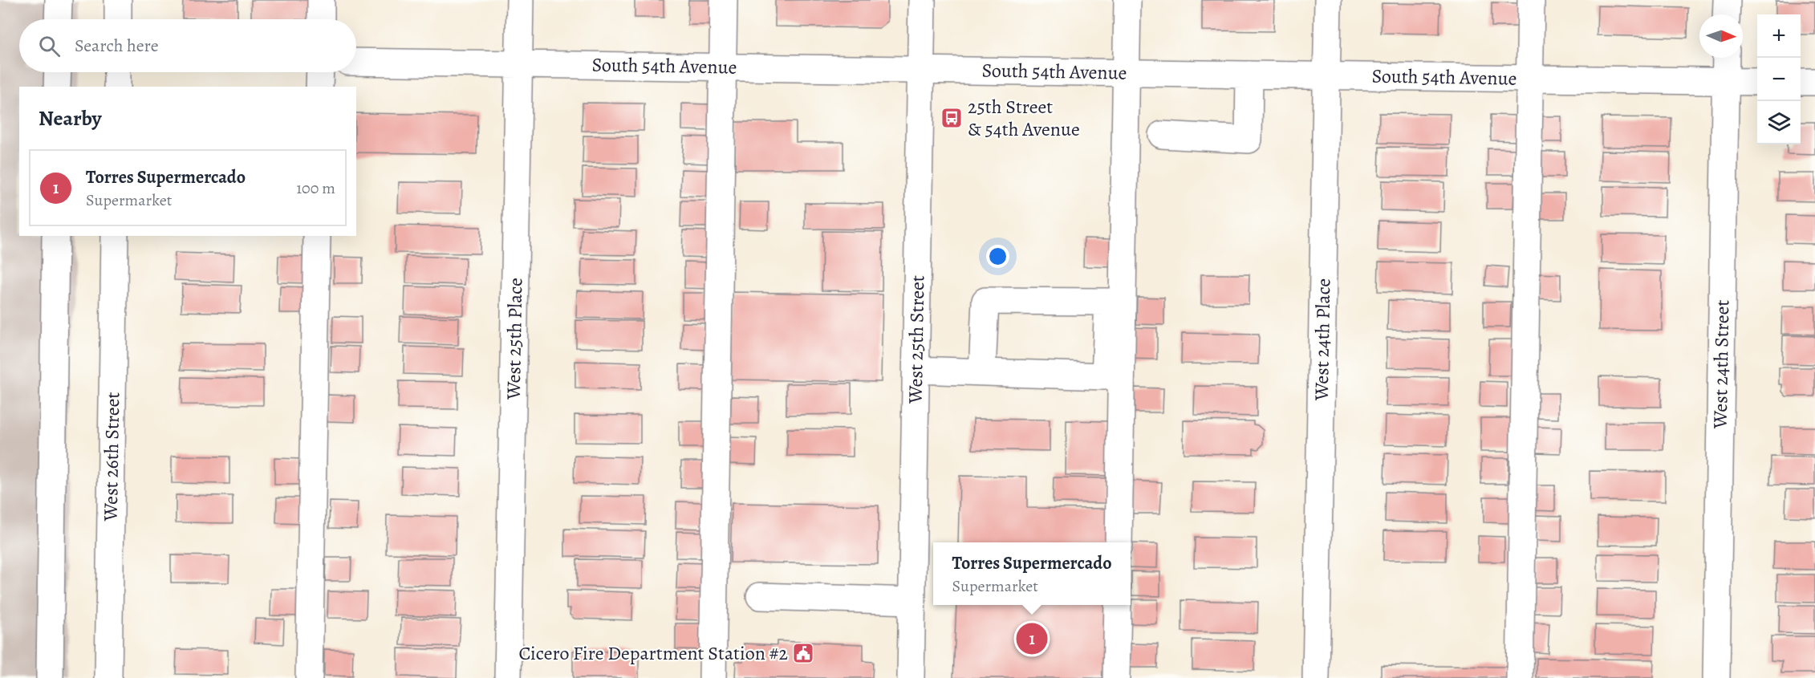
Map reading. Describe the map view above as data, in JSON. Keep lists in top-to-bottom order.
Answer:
{
  "streets": {
    "street": [
      "South 54th Avenue",
      "West 25th Place",
      "West 25th Street",
      "West 24th Place",
      "West 24th Street",
      "West 26th Street"
    ]
  },
  "crossings": [
    ["South 54th Avenue", "West 25th Place"],
    ["South 54th Avenue", "West 25th Street"],
    ["South 54th Avenue", "West 24th Place"],
    ["South 54th Avenue", "West 24th Street"]
  ],
  "places": {
    "bus stop": ["25th Street & 54th Avenue"],
    "public building": ["Cicero Fire Department Station #2"]
  },
  "north": "right",
  "page": {
    "map_buttons": ["+", "−"],
    "search": "Search here",
    "heading": "Nearby",
    "list": [
      {
        "mark": "1",
        "name": "Torres Supermercado",
        "note": "Supermarket",
        "value": "100 m"
      }
    ],
    "popup": ["Torres Supermercado", "Supermarket"],
    "pins": "1"
  }
}
